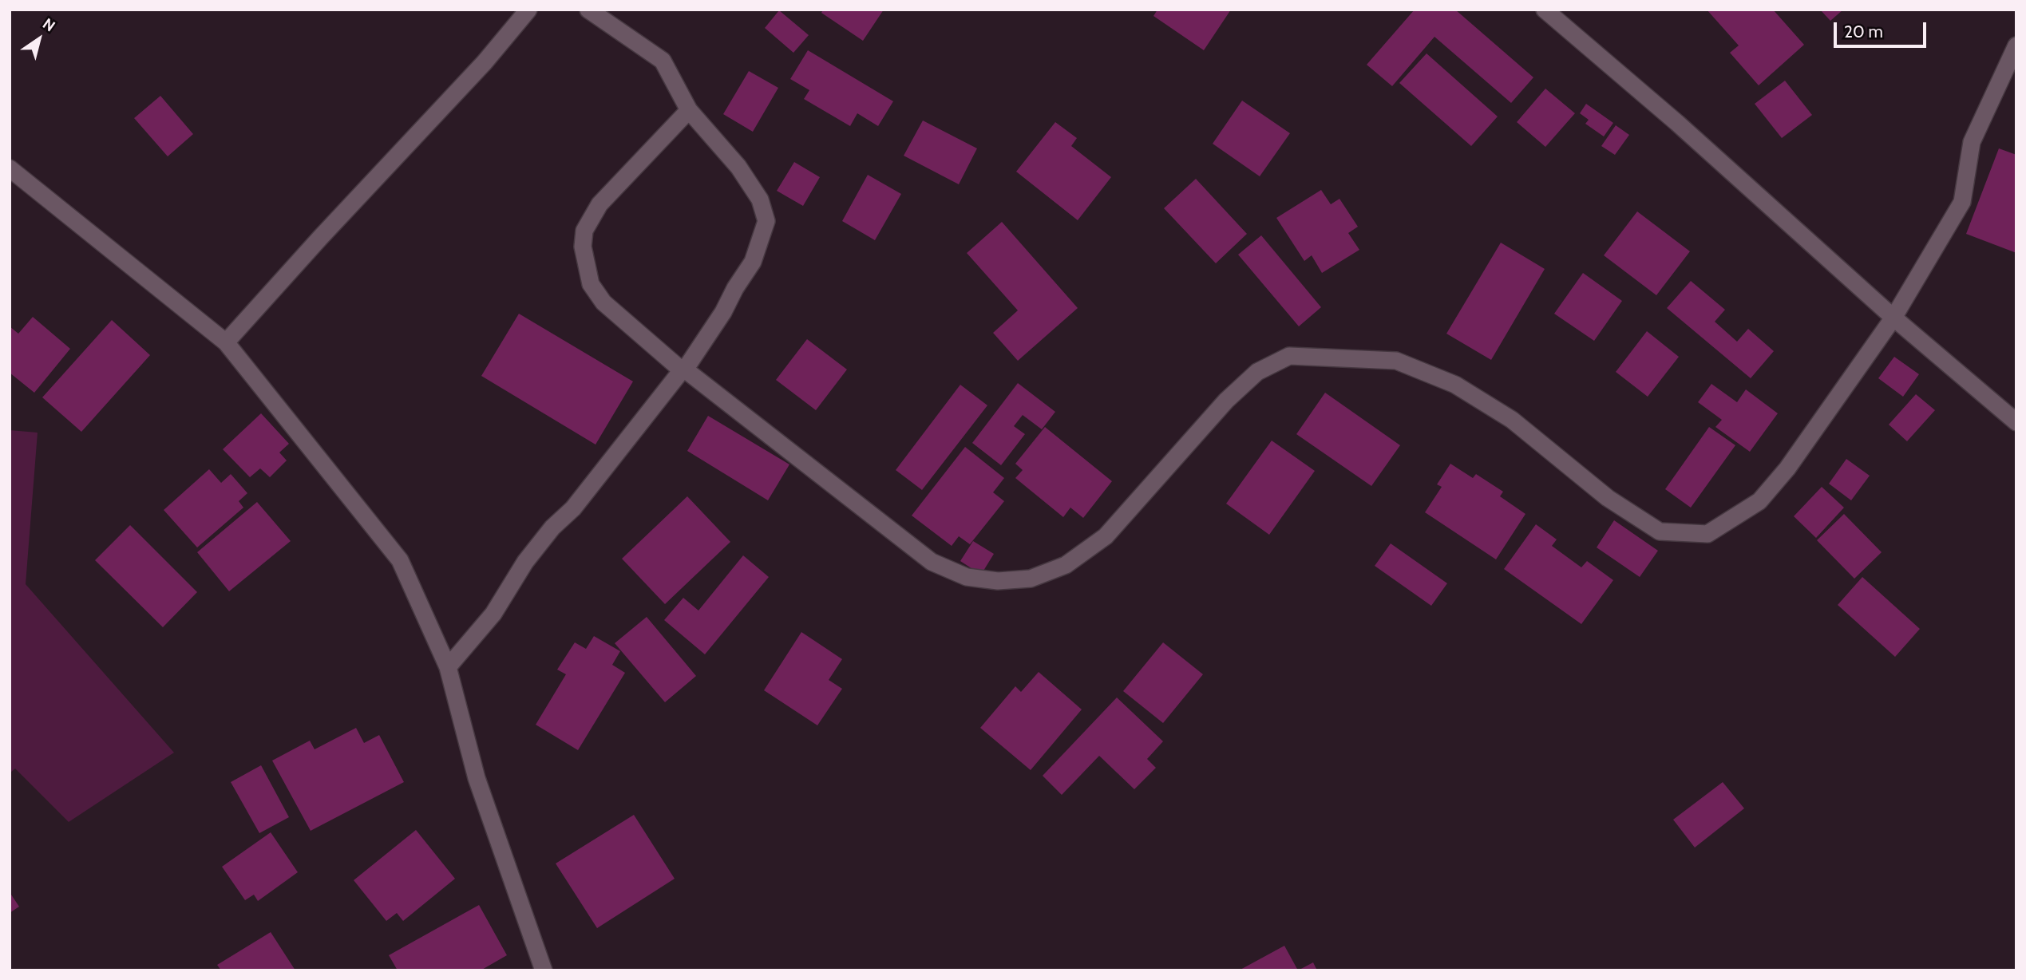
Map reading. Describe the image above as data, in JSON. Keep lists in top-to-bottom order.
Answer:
{
  "scale_bar": "20 m",
  "north": "top right"
}
